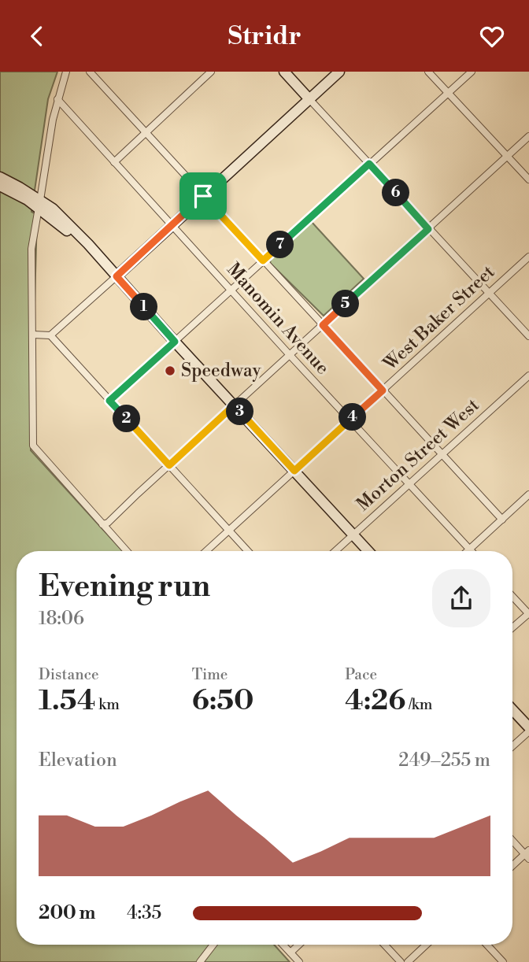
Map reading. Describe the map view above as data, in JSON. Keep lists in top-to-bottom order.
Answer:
{
  "streets": {
    "street": ["West Baker Street", "Manomin Avenue", "Morton Street West"]
  },
  "crossings": [
    ["West Baker Street", "Manomin Avenue"],
    ["Manomin Avenue", "Morton Street West"]
  ],
  "places": ["Speedway"],
  "page": {
    "header": "Stridr",
    "pins": [
      "6",
      "7",
      "5",
      "1",
      "3",
      "4",
      "2"
    ],
    "heading": ["Evening run", "18:06"],
    "stats": [
      ["Distance", "1.54 km"],
      ["Time", "6:50"],
      ["Pace", "4:26 /km"]
    ],
    "chart": ["Elevation", "249–255 m"],
    "list": [
      {
        "name": "200 m",
        "note": "4:35"
      }
    ]
  }
}
